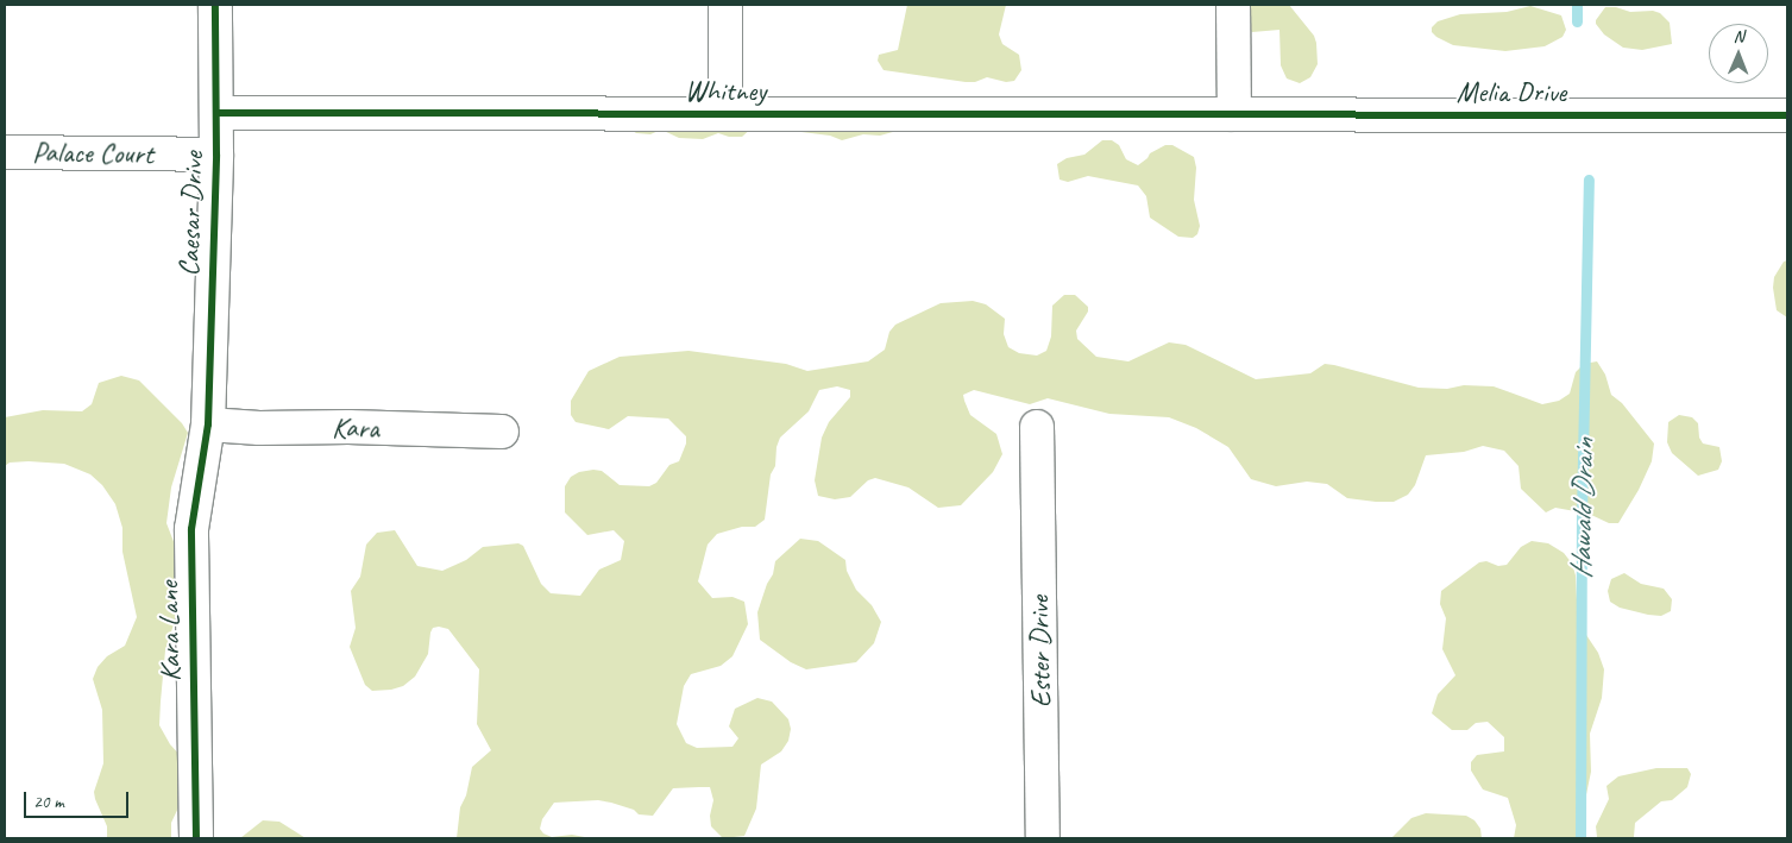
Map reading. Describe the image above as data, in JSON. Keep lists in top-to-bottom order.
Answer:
{
  "streets": {
    "street": [
      "Whitney",
      "Melia Drive",
      "Palace Court",
      "Caesar Drive",
      "Kara",
      "Kara Lane",
      "Ester Drive"
    ]
  },
  "crossings": [
    ["Whitney", "Melia Drive"],
    ["Whitney", "Caesar Drive"],
    ["Palace Court", "Caesar Drive"],
    ["Caesar Drive", "Kara"],
    ["Caesar Drive", "Kara Lane"],
    ["Kara", "Kara Lane"]
  ],
  "water": ["Hawald Drain"],
  "scale_bar": "20 m",
  "north": "top"
}
